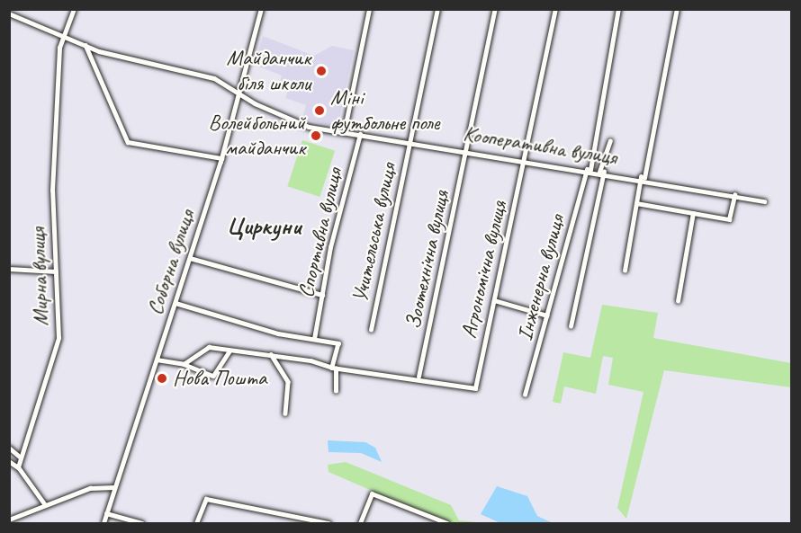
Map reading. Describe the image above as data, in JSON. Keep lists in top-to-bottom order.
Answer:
{
  "streets": {
    "street": [
      "Кооперативна вулиця",
      "Спортивна вулиця",
      "Учительська вулиця",
      "Зоотехнічна вулиця",
      "Соборна вулиця",
      "Агрономічна вулиця",
      "Мирна вулиця",
      "Інженерна вулиця"
    ]
  },
  "crossings": [
    ["Кооперативна вулиця", "Спортивна вулиця"],
    ["Кооперативна вулиця", "Учительська вулиця"],
    ["Кооперативна вулиця", "Зоотехнічна вулиця"],
    ["Кооперативна вулиця", "Соборна вулиця"],
    ["Кооперативна вулиця", "Агрономічна вулиця"],
    ["Кооперативна вулиця", "Мирна вулиця"],
    ["Кооперативна вулиця", "Інженерна вулиця"],
    ["Зоотехнічна вулиця", "Агрономічна вулиця"]
  ],
  "districts": ["Циркуни"],
  "places": [
    "Майданчик біля школи",
    "Міні футбольне поле",
    "Волейбольний майданчик",
    "Нова Пошта"
  ]
}
